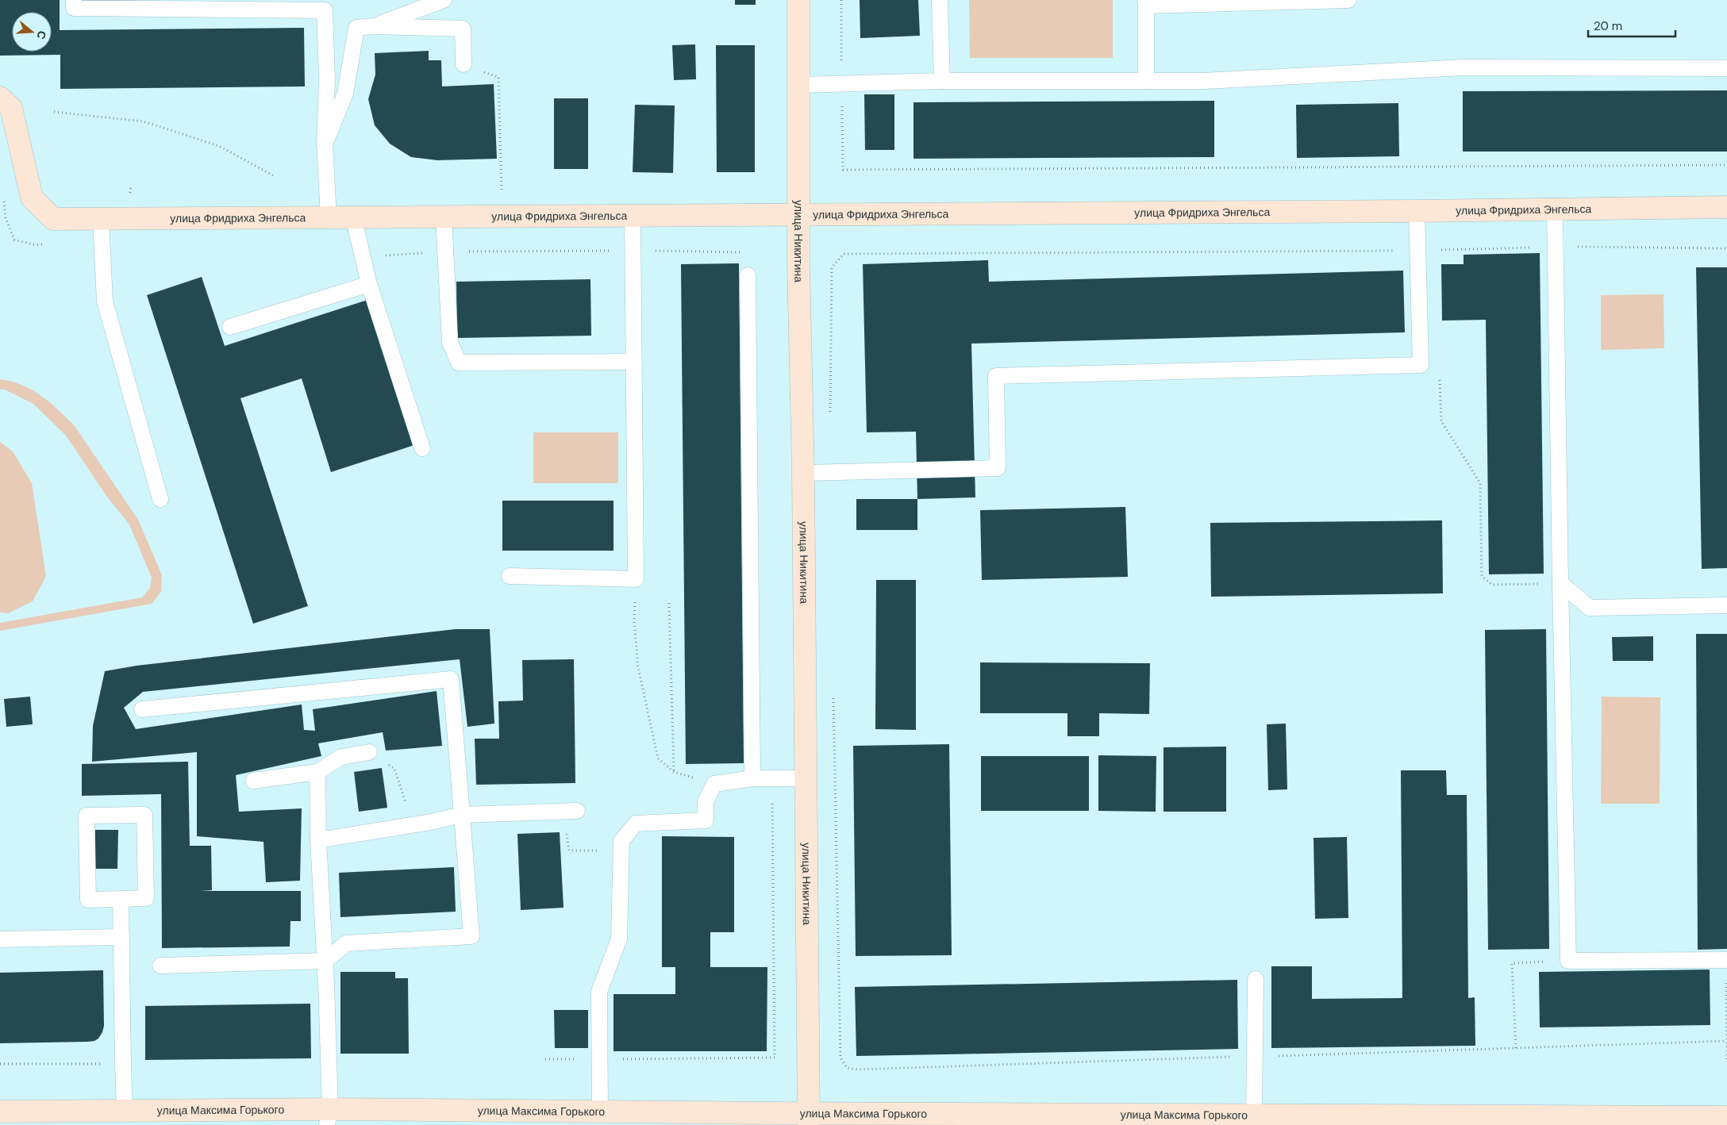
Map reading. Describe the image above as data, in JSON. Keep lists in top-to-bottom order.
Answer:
{
  "streets": {
    "street": ["улица Фридриха Энгельса", "улица Никитина", "улица Максима Горького"]
  },
  "crossings": [
    ["улица Фридриха Энгельса", "улица Никитина"],
    ["улица Никитина", "улица Максима Горького"]
  ],
  "scale_bar": "20 m",
  "north": "right"
}
